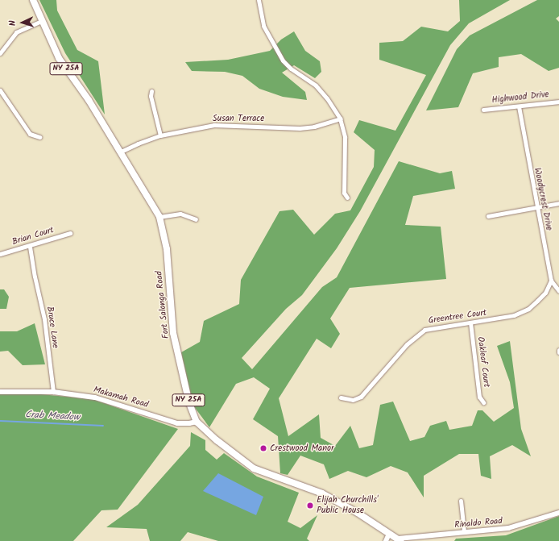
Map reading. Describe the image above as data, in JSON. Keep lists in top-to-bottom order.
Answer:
{
  "streets": {
    "main road": ["NY 25A", "Fort Salonga Road"],
    "street": [
      "Highwood Drive",
      "Susan Terrace",
      "Woodycrest Drive",
      "Brian Court",
      "Greentree Court",
      "Bruce Lane",
      "Oakleaf Court",
      "Makamah Road",
      "Rinaldo Road"
    ]
  },
  "crossings": [
    ["Highwood Drive", "Woodycrest Drive"],
    ["Susan Terrace", "Fort Salonga Road"],
    ["Woodycrest Drive", "Greentree Court"],
    ["Brian Court", "Bruce Lane"],
    ["Fort Salonga Road", "Makamah Road"],
    ["Fort Salonga Road", "Rinaldo Road"],
    ["Greentree Court", "Oakleaf Court"],
    ["Bruce Lane", "Makamah Road"]
  ],
  "water": ["Crab Meadow"],
  "places": ["Crestwood Manor", "Elijah Churchills' Public House"],
  "north": "left"
}
